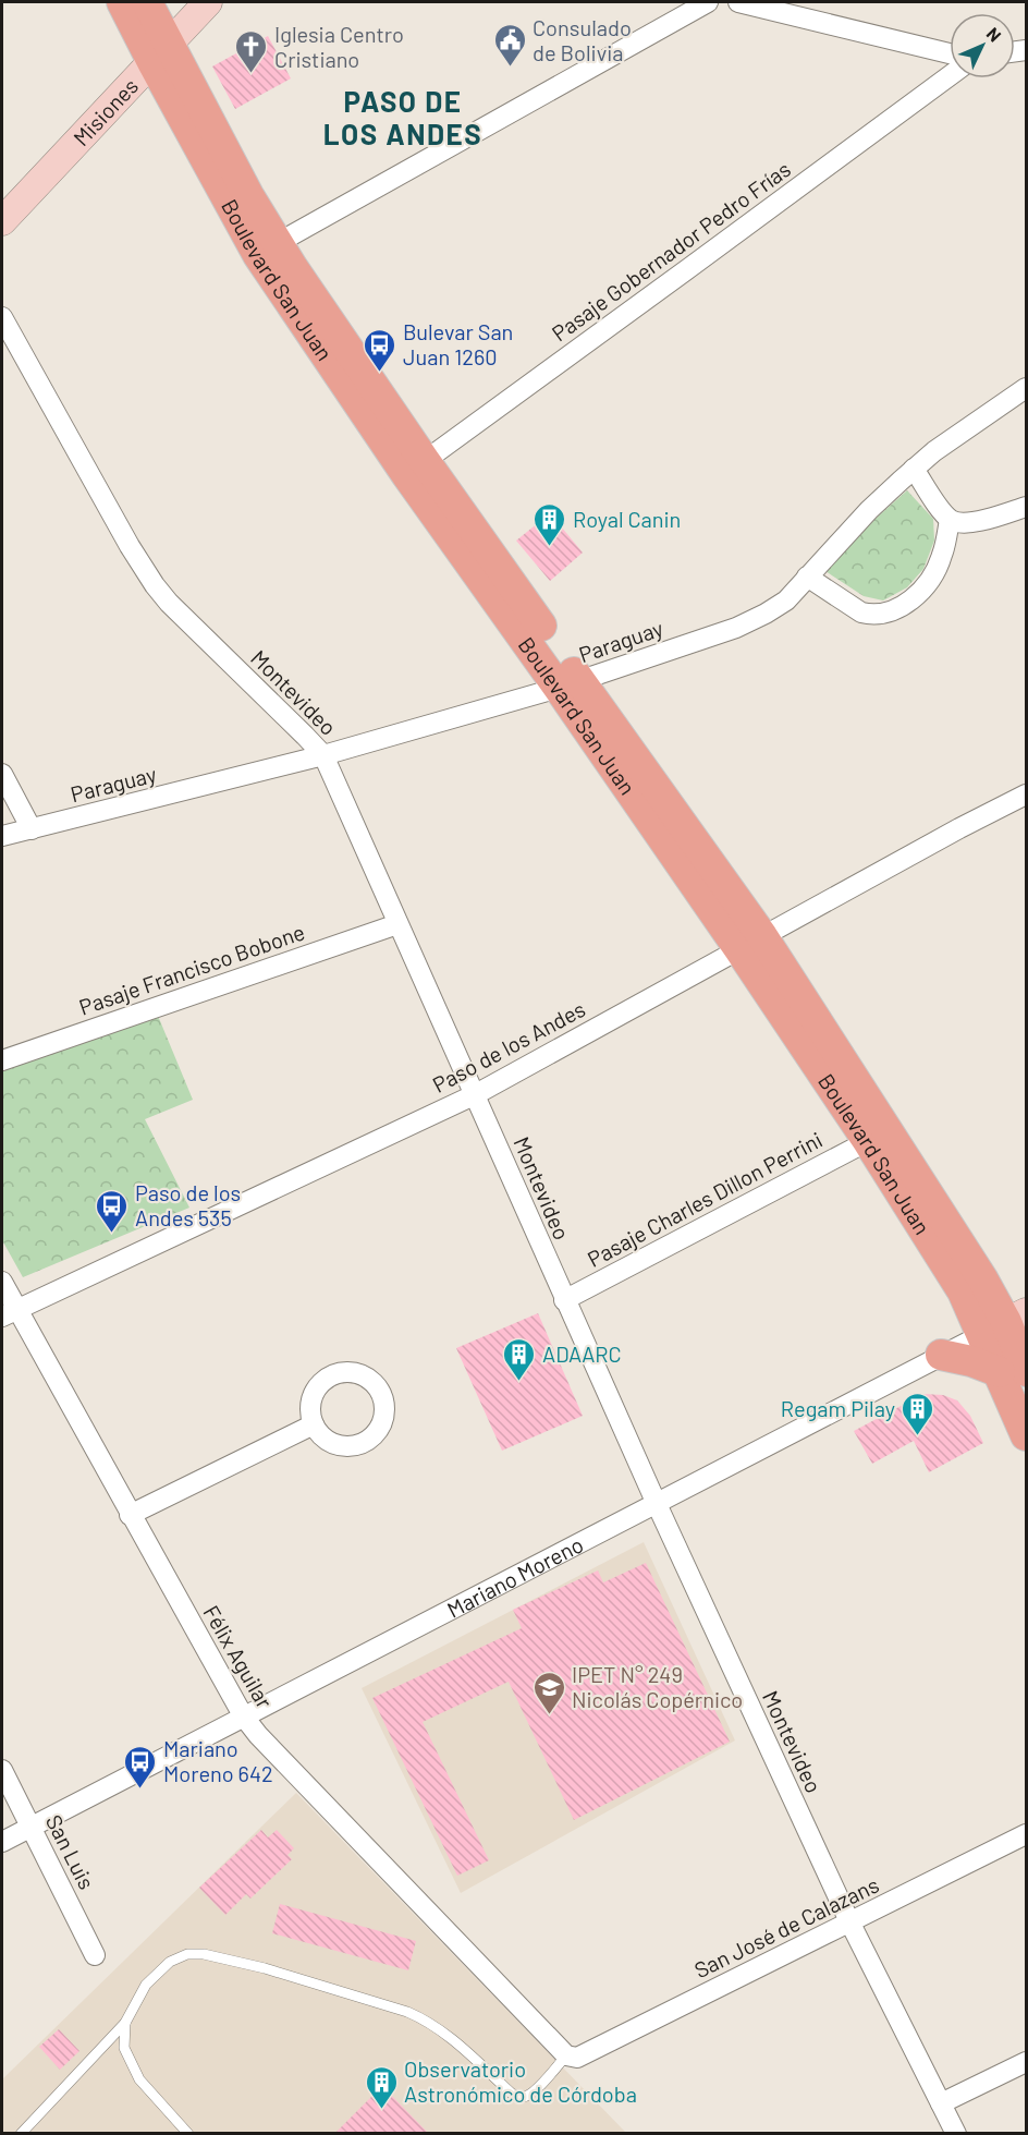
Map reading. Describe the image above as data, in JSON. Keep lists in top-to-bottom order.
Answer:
{
  "streets": {
    "main road": ["Boulevard San Juan"],
    "street": [
      "Misiones",
      "Pasaje Gobernador Pedro Frías",
      "Paraguay",
      "Montevideo",
      "Pasaje Francisco Bobone",
      "Paso de los Andes",
      "Pasaje Charles Dillon Perrini",
      "Mariano Moreno",
      "Félix Aguilar",
      "San Luis",
      "San José de Calazans"
    ]
  },
  "crossings": [
    ["Misiones", "Boulevard San Juan"],
    ["Pasaje Gobernador Pedro Frías", "Boulevard San Juan"],
    ["Boulevard San Juan", "Paraguay"],
    ["Boulevard San Juan", "Paso de los Andes"],
    ["Boulevard San Juan", "Pasaje Charles Dillon Perrini"],
    ["Boulevard San Juan", "Mariano Moreno"],
    ["Paraguay", "Montevideo"],
    ["Montevideo", "Pasaje Francisco Bobone"],
    ["Montevideo", "Paso de los Andes"],
    ["Montevideo", "Pasaje Charles Dillon Perrini"],
    ["Montevideo", "Mariano Moreno"],
    ["Montevideo", "San José de Calazans"],
    ["Paso de los Andes", "Félix Aguilar"],
    ["Mariano Moreno", "Félix Aguilar"],
    ["Mariano Moreno", "San Luis"],
    ["Félix Aguilar", "San José de Calazans"]
  ],
  "districts": ["PASO DE LOS ANDES"],
  "places": {
    "public building": ["Consulado de Bolivia"],
    "church": ["Iglesia Centro Cristiano"],
    "bus stop": ["Bulevar San Juan 1260", "Paso de los Andes 535", "Mariano Moreno 642"],
    "building": [
      "Royal Canin",
      "ADAARC",
      "Regam Pilay",
      "Observatorio Astronómico de Córdoba"
    ],
    "school or university": ["IPET N° 249 Nicolás Copérnico"]
  },
  "north": "top right"
}
